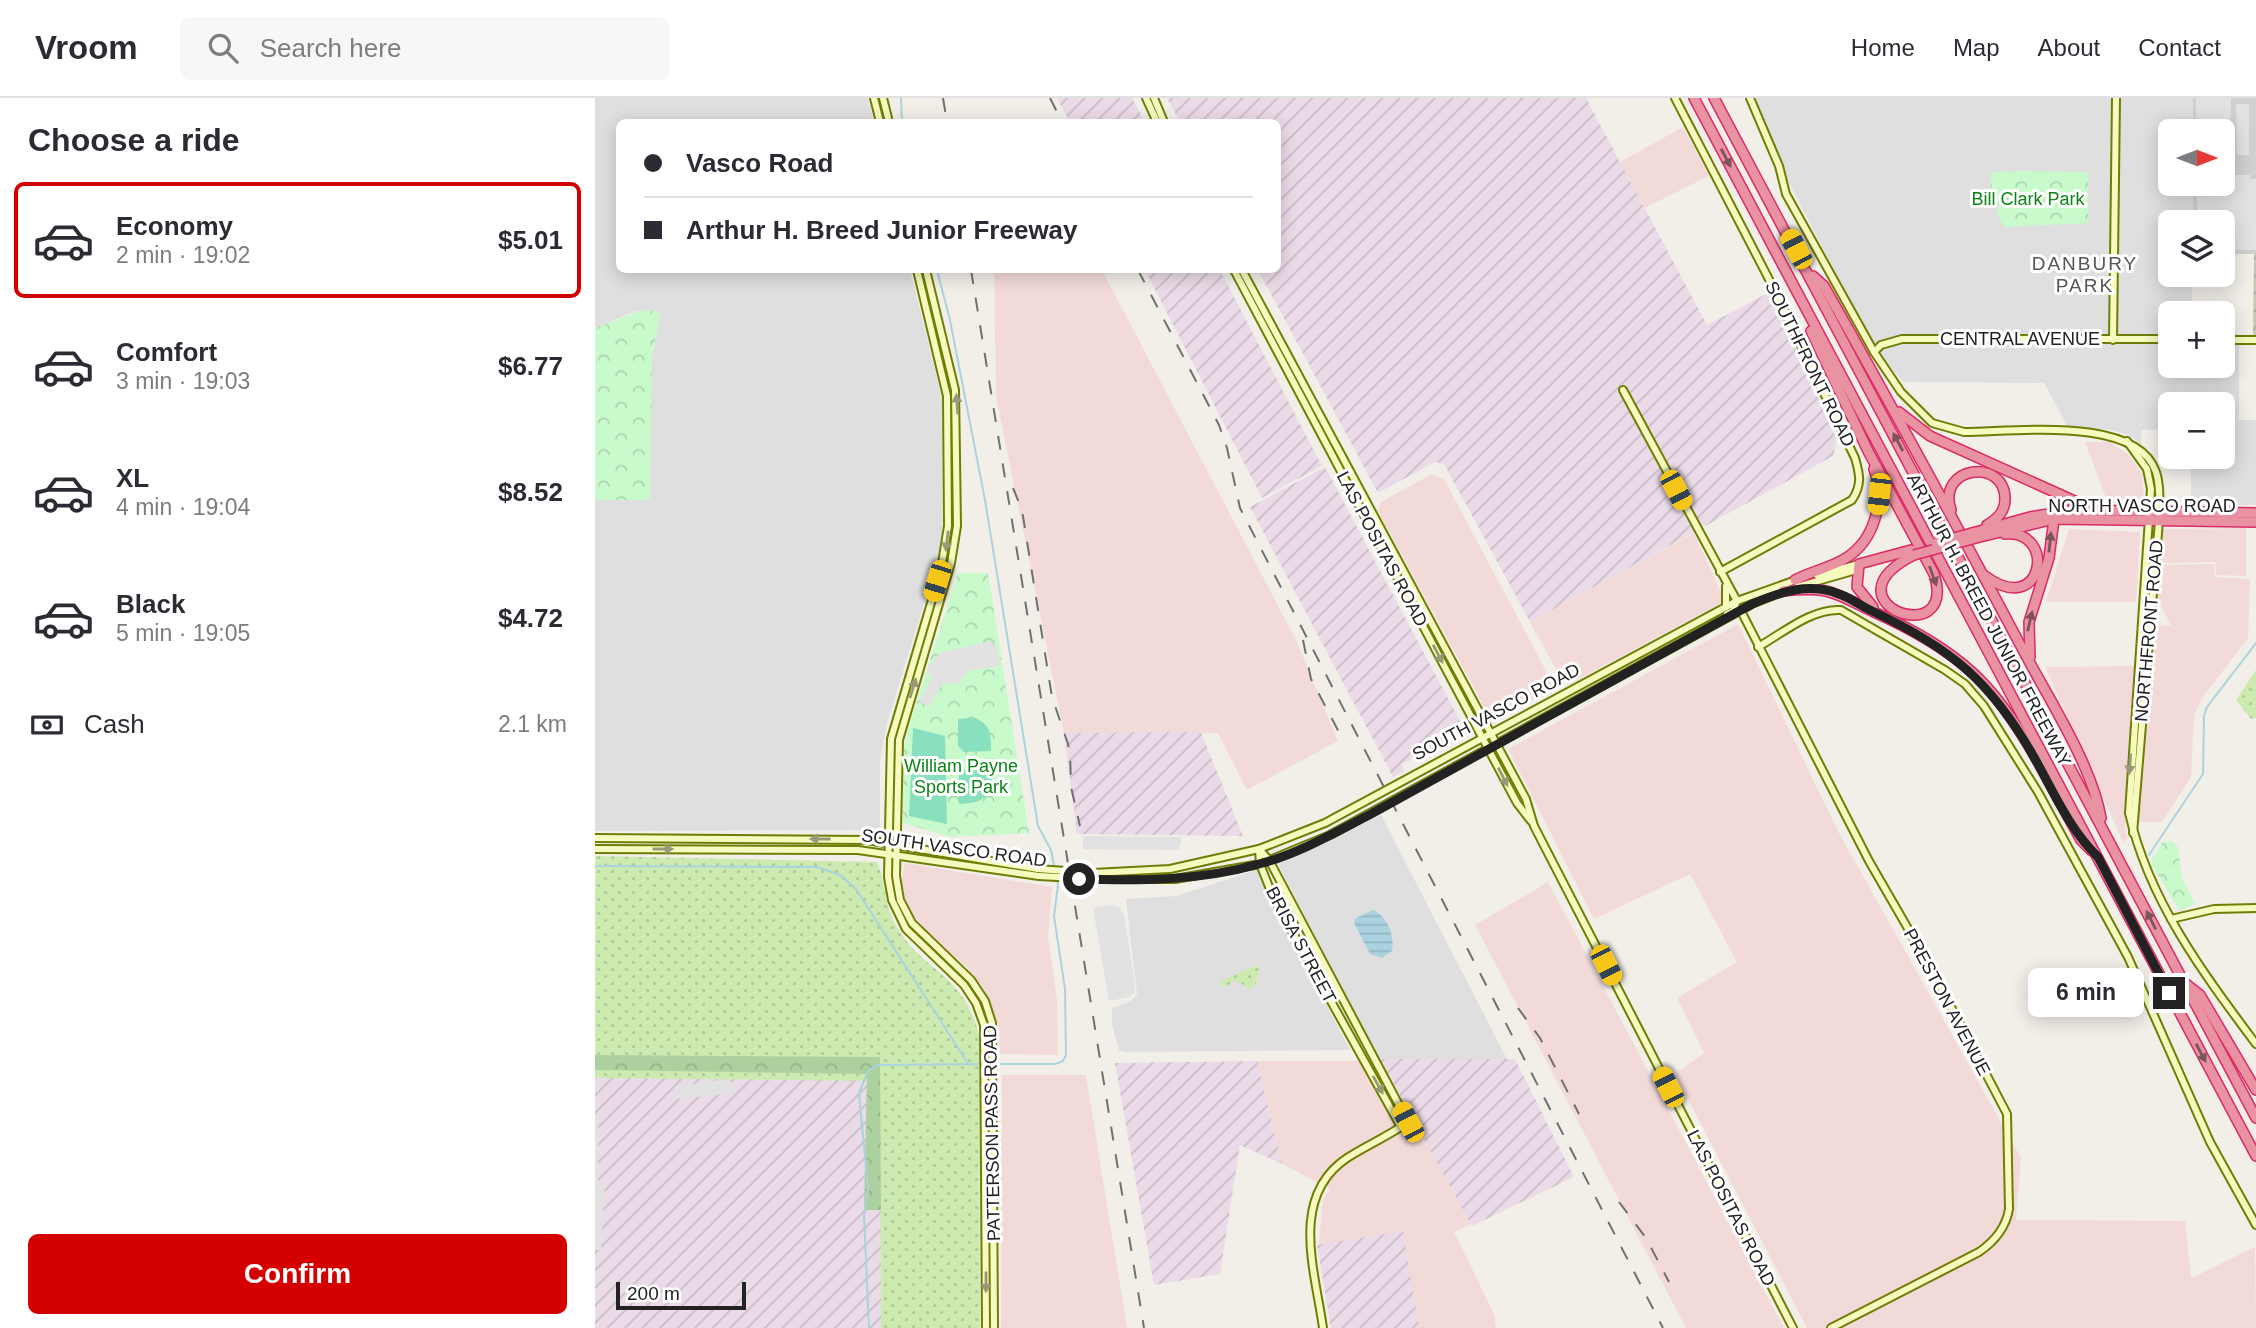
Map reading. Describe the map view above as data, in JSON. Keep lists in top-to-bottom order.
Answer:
{
  "streets": {
    "highway": ["NORTH VASCO ROAD", "ARTHUR H. BREED JUNIOR FREEWAY", "SOUTH VASCO ROAD"],
    "main road": [
      "CENTRAL AVENUE",
      "SOUTHFRONT ROAD",
      "LAS POSITAS ROAD",
      "NORTHFRONT ROAD",
      "BRISA STREET",
      "PRESTON AVENUE",
      "PATTERSON PASS ROAD"
    ]
  },
  "crossings": [
    ["CENTRAL AVENUE", "NORTHFRONT ROAD"],
    ["NORTH VASCO ROAD", "NORTHFRONT ROAD"],
    ["NORTH VASCO ROAD", "SOUTH VASCO ROAD"],
    ["LAS POSITAS ROAD", "SOUTH VASCO ROAD"],
    ["SOUTH VASCO ROAD", "BRISA STREET"],
    ["SOUTH VASCO ROAD", "PRESTON AVENUE"],
    ["SOUTH VASCO ROAD", "PATTERSON PASS ROAD"]
  ],
  "districts": ["DANBURY PARK"],
  "parks": ["Bill Clark Park", "William Payne Sports Park"],
  "scale_bar": "200 m",
  "north": "right",
  "page": {
    "header": "Vroom",
    "search": "Search here",
    "nav": [
      "Home",
      "Map",
      "About",
      "Contact"
    ],
    "heading": "Choose a ride",
    "map_buttons": ["+", "−"],
    "banner": ["Vasco Road", "Arthur H. Breed Junior Freeway"],
    "list": [
      {
        "name": "Economy",
        "note": "2 min · 19:02",
        "value": "$5.01"
      },
      {
        "name": "Comfort",
        "note": "3 min · 19:03",
        "value": "$6.77"
      },
      {
        "name": "XL",
        "note": "4 min · 19:04",
        "value": "$8.52"
      },
      {
        "name": "Black",
        "note": "5 min · 19:05",
        "value": "$4.72"
      }
    ],
    "pay": ["Cash", "2.1 km"],
    "bubble": "6 min",
    "buttons": "Confirm",
    "scale": "200 m"
  }
}
